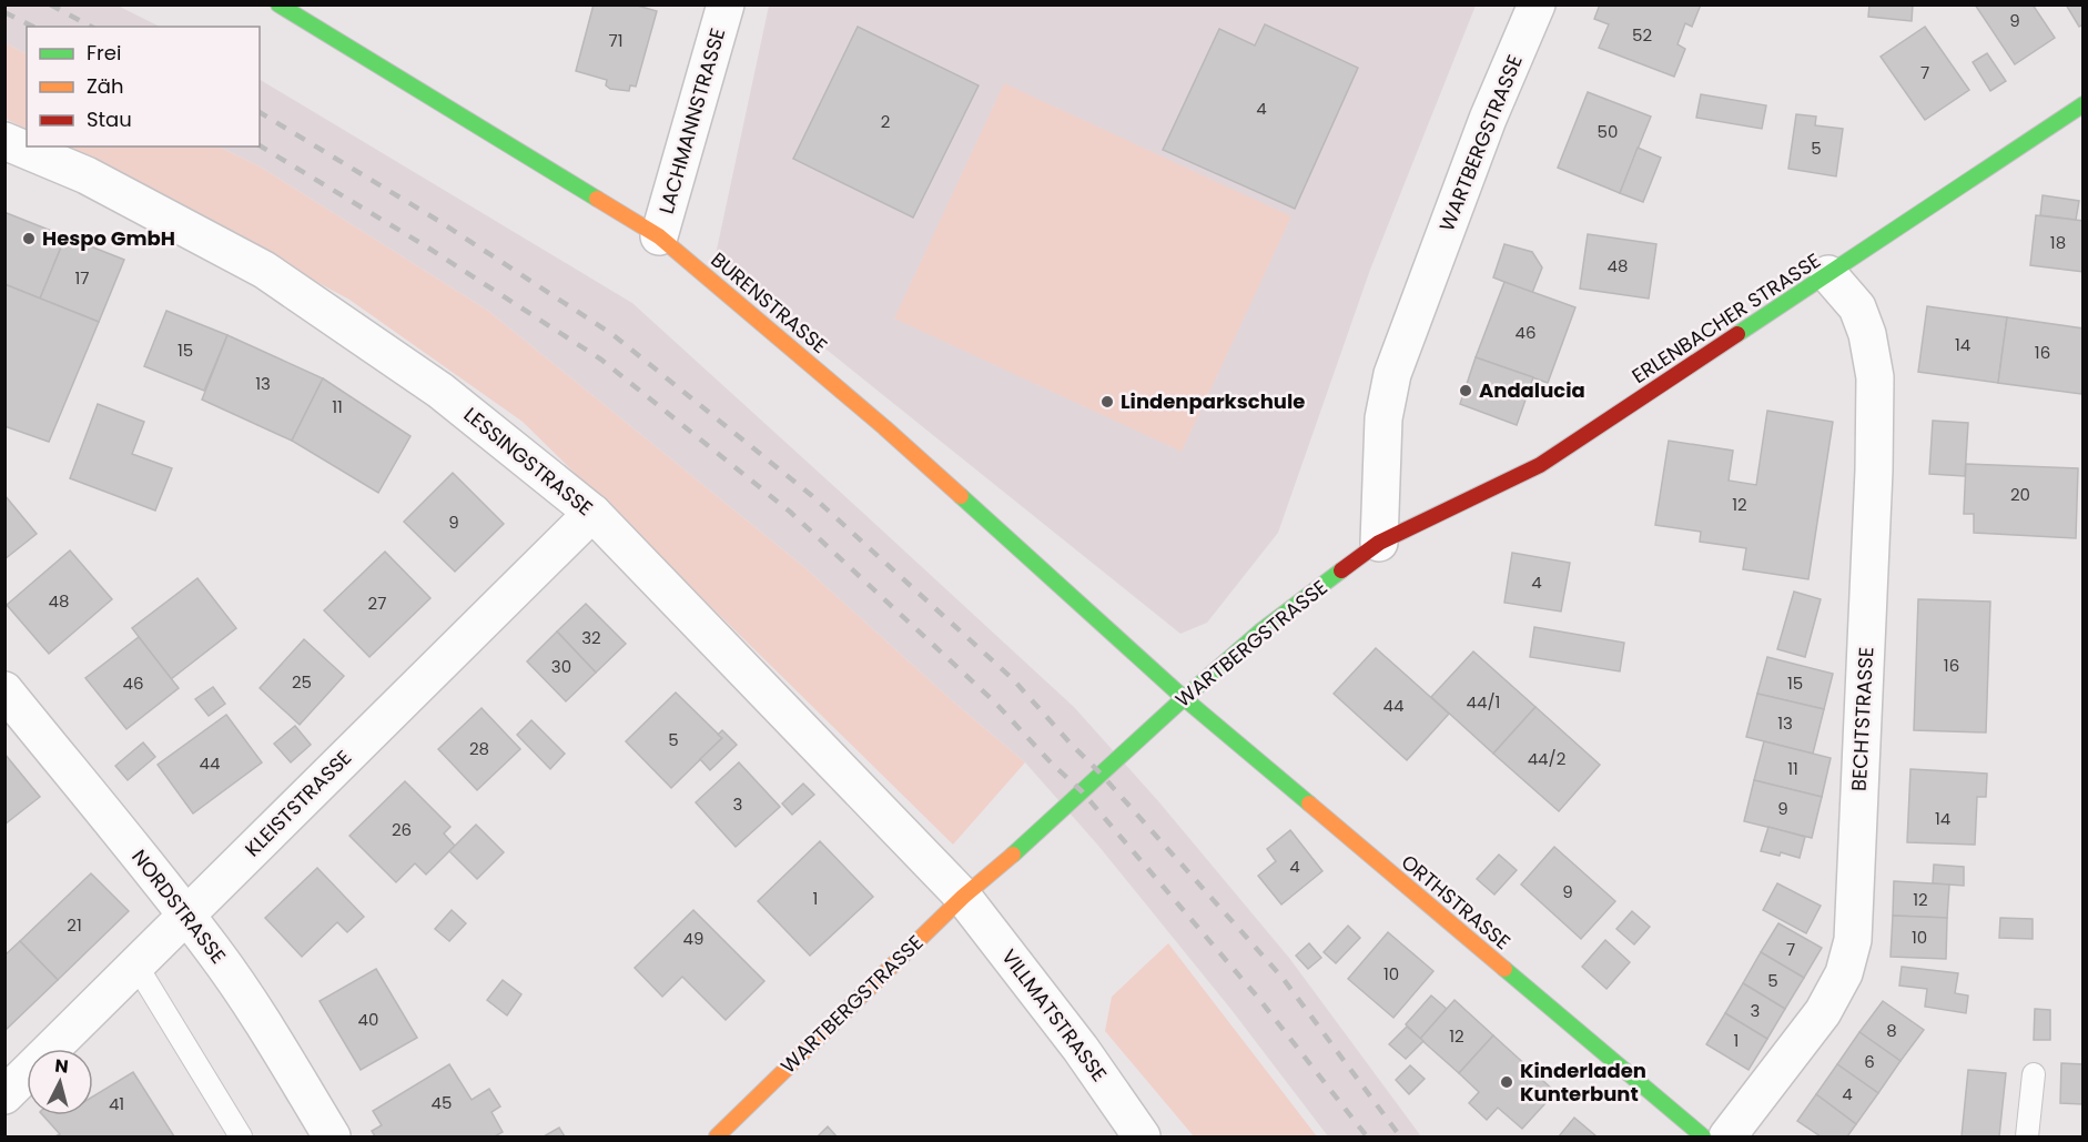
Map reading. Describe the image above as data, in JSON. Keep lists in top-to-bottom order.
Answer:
{
  "streets": {
    "street": [
      "LACHMANNSTRASSE",
      "WARTBERGSTRASSE",
      "BURENSTRASSE",
      "ERLENBACHER STRASSE",
      "LESSINGSTRASSE",
      "BECHTSTRASSE",
      "KLEISTSTRASSE",
      "ORTHSTRASSE",
      "NORDSTRASSE",
      "VILLMATSTRASSE"
    ]
  },
  "crossings": [
    ["LACHMANNSTRASSE", "BURENSTRASSE"],
    ["WARTBERGSTRASSE", "BURENSTRASSE"],
    ["WARTBERGSTRASSE", "ERLENBACHER STRASSE"],
    ["WARTBERGSTRASSE", "LESSINGSTRASSE"],
    ["WARTBERGSTRASSE", "ORTHSTRASSE"],
    ["WARTBERGSTRASSE", "VILLMATSTRASSE"],
    ["BURENSTRASSE", "ORTHSTRASSE"],
    ["ERLENBACHER STRASSE", "BECHTSTRASSE"],
    ["LESSINGSTRASSE", "KLEISTSTRASSE"],
    ["LESSINGSTRASSE", "VILLMATSTRASSE"],
    ["KLEISTSTRASSE", "NORDSTRASSE"]
  ],
  "places": [
    "Hespo GmbH",
    "Andalucia",
    "Lindenparkschule",
    "Kinderladen Kunterbunt"
  ],
  "house_numbers": [
    "9",
    "52",
    "71",
    "7",
    "4",
    "2",
    "50",
    "5",
    "18",
    "48",
    "17",
    "46",
    "14",
    "15",
    "16",
    "13",
    "11",
    "20",
    "12",
    "9",
    "4",
    "48",
    "27",
    "32",
    "16",
    "30",
    "25",
    "46",
    "15",
    "44/1",
    "44",
    "13",
    "5",
    "28",
    "44/2",
    "44",
    "11",
    "3",
    "9",
    "14",
    "26",
    "4",
    "9",
    "1",
    "12",
    "21",
    "10",
    "49",
    "7",
    "10",
    "5",
    "3",
    "40",
    "8",
    "12",
    "1",
    "6",
    "4",
    "45",
    "41"
  ],
  "legend": ["Frei", "Zäh", "Stau"],
  "north": "top"
}
